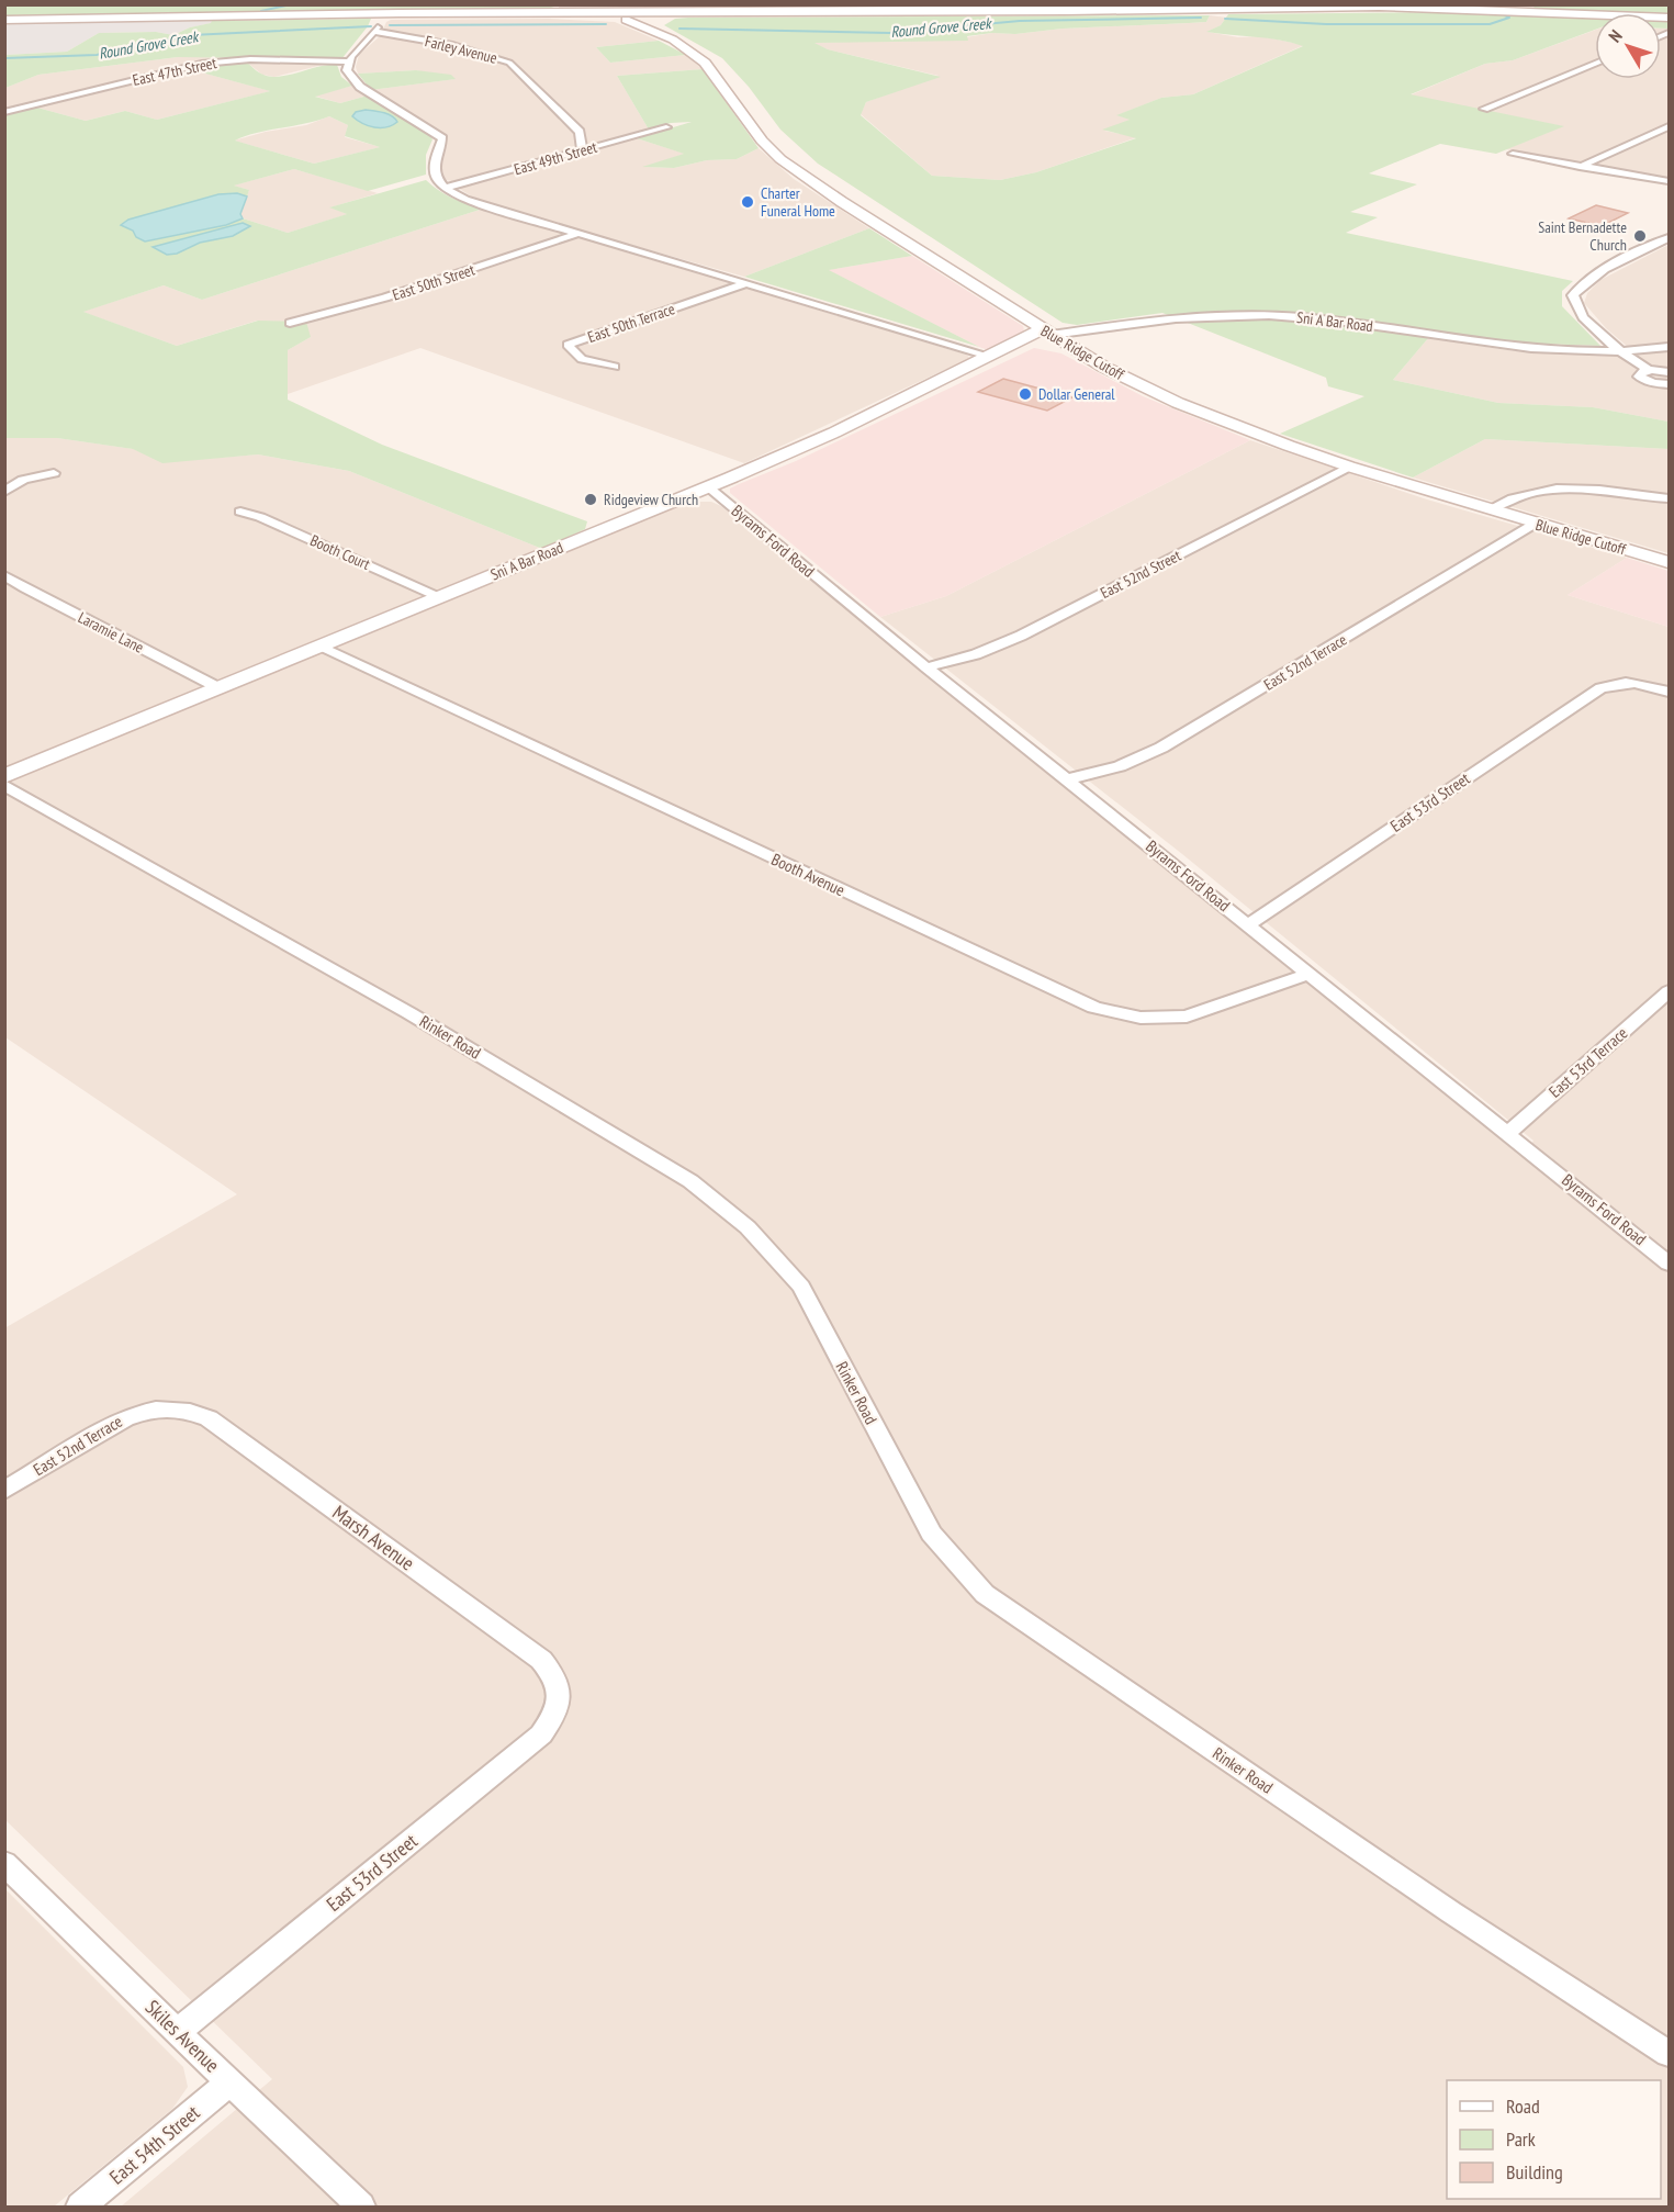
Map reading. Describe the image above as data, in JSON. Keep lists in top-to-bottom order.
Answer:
{
  "streets": {
    "main road": ["Sni A Bar Road", "Blue Ridge Cutoff"],
    "street": [
      "Farley Avenue",
      "East 47th Street",
      "East 49th Street",
      "East 50th Street",
      "East 50th Terrace",
      "Byrams Ford Road",
      "Booth Court",
      "East 52nd Street",
      "Laramie Lane",
      "East 52nd Terrace",
      "East 53rd Street",
      "Booth Avenue",
      "Rinker Road",
      "East 53rd Terrace",
      "Marsh Avenue",
      "Skiles Avenue",
      "East 54th Street"
    ]
  },
  "crossings": [
    ["Farley Avenue", "East 49th Street"],
    ["Sni A Bar Road", "Blue Ridge Cutoff"],
    ["Sni A Bar Road", "Byrams Ford Road"],
    ["Sni A Bar Road", "Booth Court"],
    ["Sni A Bar Road", "Laramie Lane"],
    ["Sni A Bar Road", "Booth Avenue"],
    ["Blue Ridge Cutoff", "East 52nd Street"],
    ["Blue Ridge Cutoff", "East 52nd Terrace"],
    ["Byrams Ford Road", "East 52nd Street"],
    ["Byrams Ford Road", "East 52nd Terrace"],
    ["Byrams Ford Road", "East 53rd Street"],
    ["Byrams Ford Road", "Booth Avenue"],
    ["Byrams Ford Road", "East 53rd Terrace"],
    ["East 52nd Terrace", "Marsh Avenue"],
    ["East 53rd Street", "Marsh Avenue"],
    ["East 53rd Street", "Skiles Avenue"],
    ["Skiles Avenue", "East 54th Street"]
  ],
  "water": ["Round Grove Creek"],
  "places": [
    "Charter Funeral Home",
    "Saint Bernadette Church",
    "Dollar General",
    "Ridgeview Church"
  ],
  "legend": ["Road", "Park", "Building"],
  "north": "top left"
}
